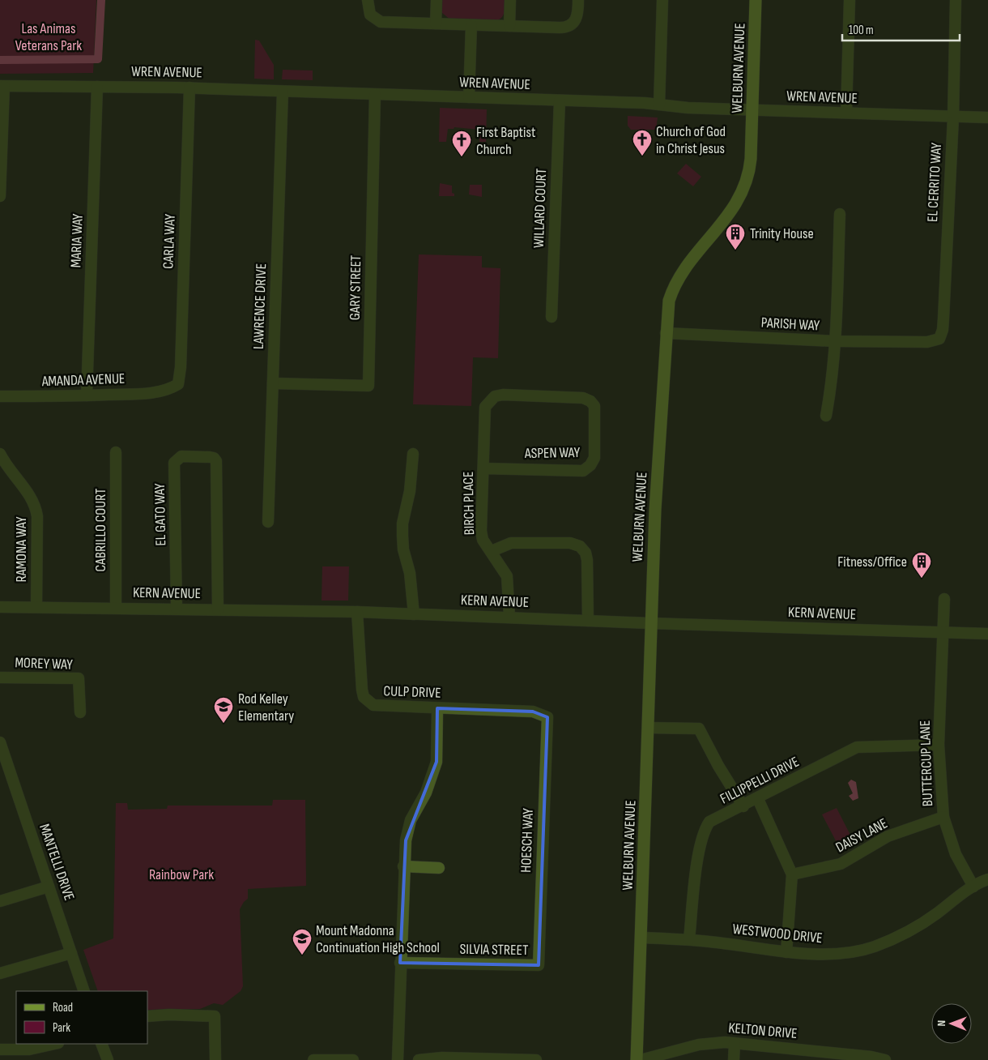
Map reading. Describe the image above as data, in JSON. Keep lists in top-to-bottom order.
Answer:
{
  "streets": {
    "main road": ["WELBURN AVENUE"],
    "street": [
      "WREN AVENUE",
      "EL CERRITO WAY",
      "WILLARD COURT",
      "MARIA WAY",
      "CARLA WAY",
      "GARY STREET",
      "LAWRENCE DRIVE",
      "PARISH WAY",
      "AMANDA AVENUE",
      "ASPEN WAY",
      "BIRCH PLACE",
      "EL GATO WAY",
      "CABRILLO COURT",
      "RAMONA WAY",
      "KERN AVENUE",
      "MOREY WAY",
      "CULP DRIVE",
      "BUTTERCUP LANE",
      "FILLIPPELLI DRIVE",
      "DAISY LANE",
      "HOESCH WAY",
      "MANTELLI DRIVE",
      "WESTWOOD DRIVE",
      "SILVIA STREET",
      "KELTON DRIVE"
    ]
  },
  "crossings": [
    ["WELBURN AVENUE", "WREN AVENUE"],
    ["WELBURN AVENUE", "PARISH WAY"],
    ["WELBURN AVENUE", "KERN AVENUE"],
    ["WELBURN AVENUE", "WESTWOOD DRIVE"],
    ["WREN AVENUE", "EL CERRITO WAY"],
    ["WREN AVENUE", "WILLARD COURT"],
    ["WREN AVENUE", "MARIA WAY"],
    ["WREN AVENUE", "CARLA WAY"],
    ["WREN AVENUE", "GARY STREET"],
    ["WREN AVENUE", "LAWRENCE DRIVE"],
    ["EL CERRITO WAY", "PARISH WAY"],
    ["MARIA WAY", "AMANDA AVENUE"],
    ["CARLA WAY", "AMANDA AVENUE"],
    ["GARY STREET", "LAWRENCE DRIVE"],
    ["ASPEN WAY", "BIRCH PLACE"],
    ["BIRCH PLACE", "KERN AVENUE"],
    ["EL GATO WAY", "KERN AVENUE"],
    ["CABRILLO COURT", "KERN AVENUE"],
    ["RAMONA WAY", "KERN AVENUE"],
    ["KERN AVENUE", "CULP DRIVE"],
    ["KERN AVENUE", "BUTTERCUP LANE"],
    ["CULP DRIVE", "HOESCH WAY"],
    ["BUTTERCUP LANE", "FILLIPPELLI DRIVE"],
    ["BUTTERCUP LANE", "DAISY LANE"],
    ["BUTTERCUP LANE", "WESTWOOD DRIVE"],
    ["FILLIPPELLI DRIVE", "WESTWOOD DRIVE"],
    ["HOESCH WAY", "SILVIA STREET"]
  ],
  "parks": ["Las Animas Veterans Park", "Rainbow Park"],
  "places": {
    "church": ["Church of God in Christ Jesus", "First Baptist Church"],
    "building": ["Trinity House", "Fitness/Office"],
    "school or university": ["Rod Kelley Elementary", "Mount Madonna Continuation High School"]
  },
  "legend": ["Road", "Park"],
  "scale_bar": "100 m",
  "north": "left"
}
